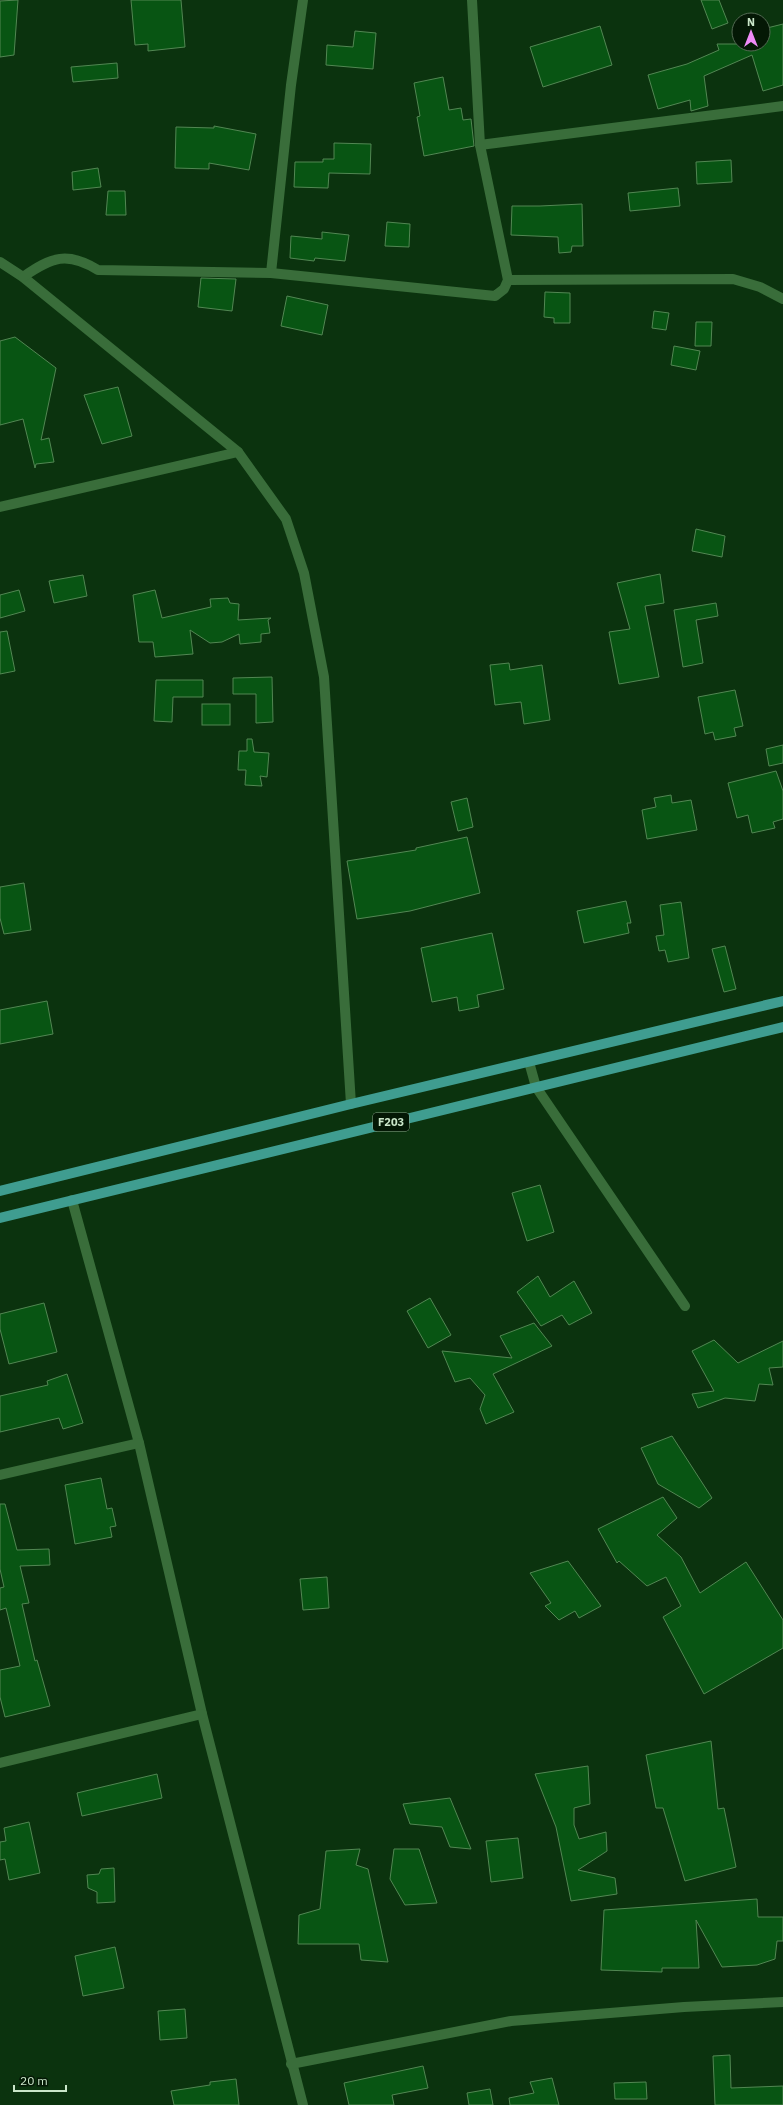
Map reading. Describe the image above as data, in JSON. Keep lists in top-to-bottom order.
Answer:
{
  "streets": {
    "main road": ["F203"]
  },
  "scale_bar": "20 m",
  "north": "top"
}
